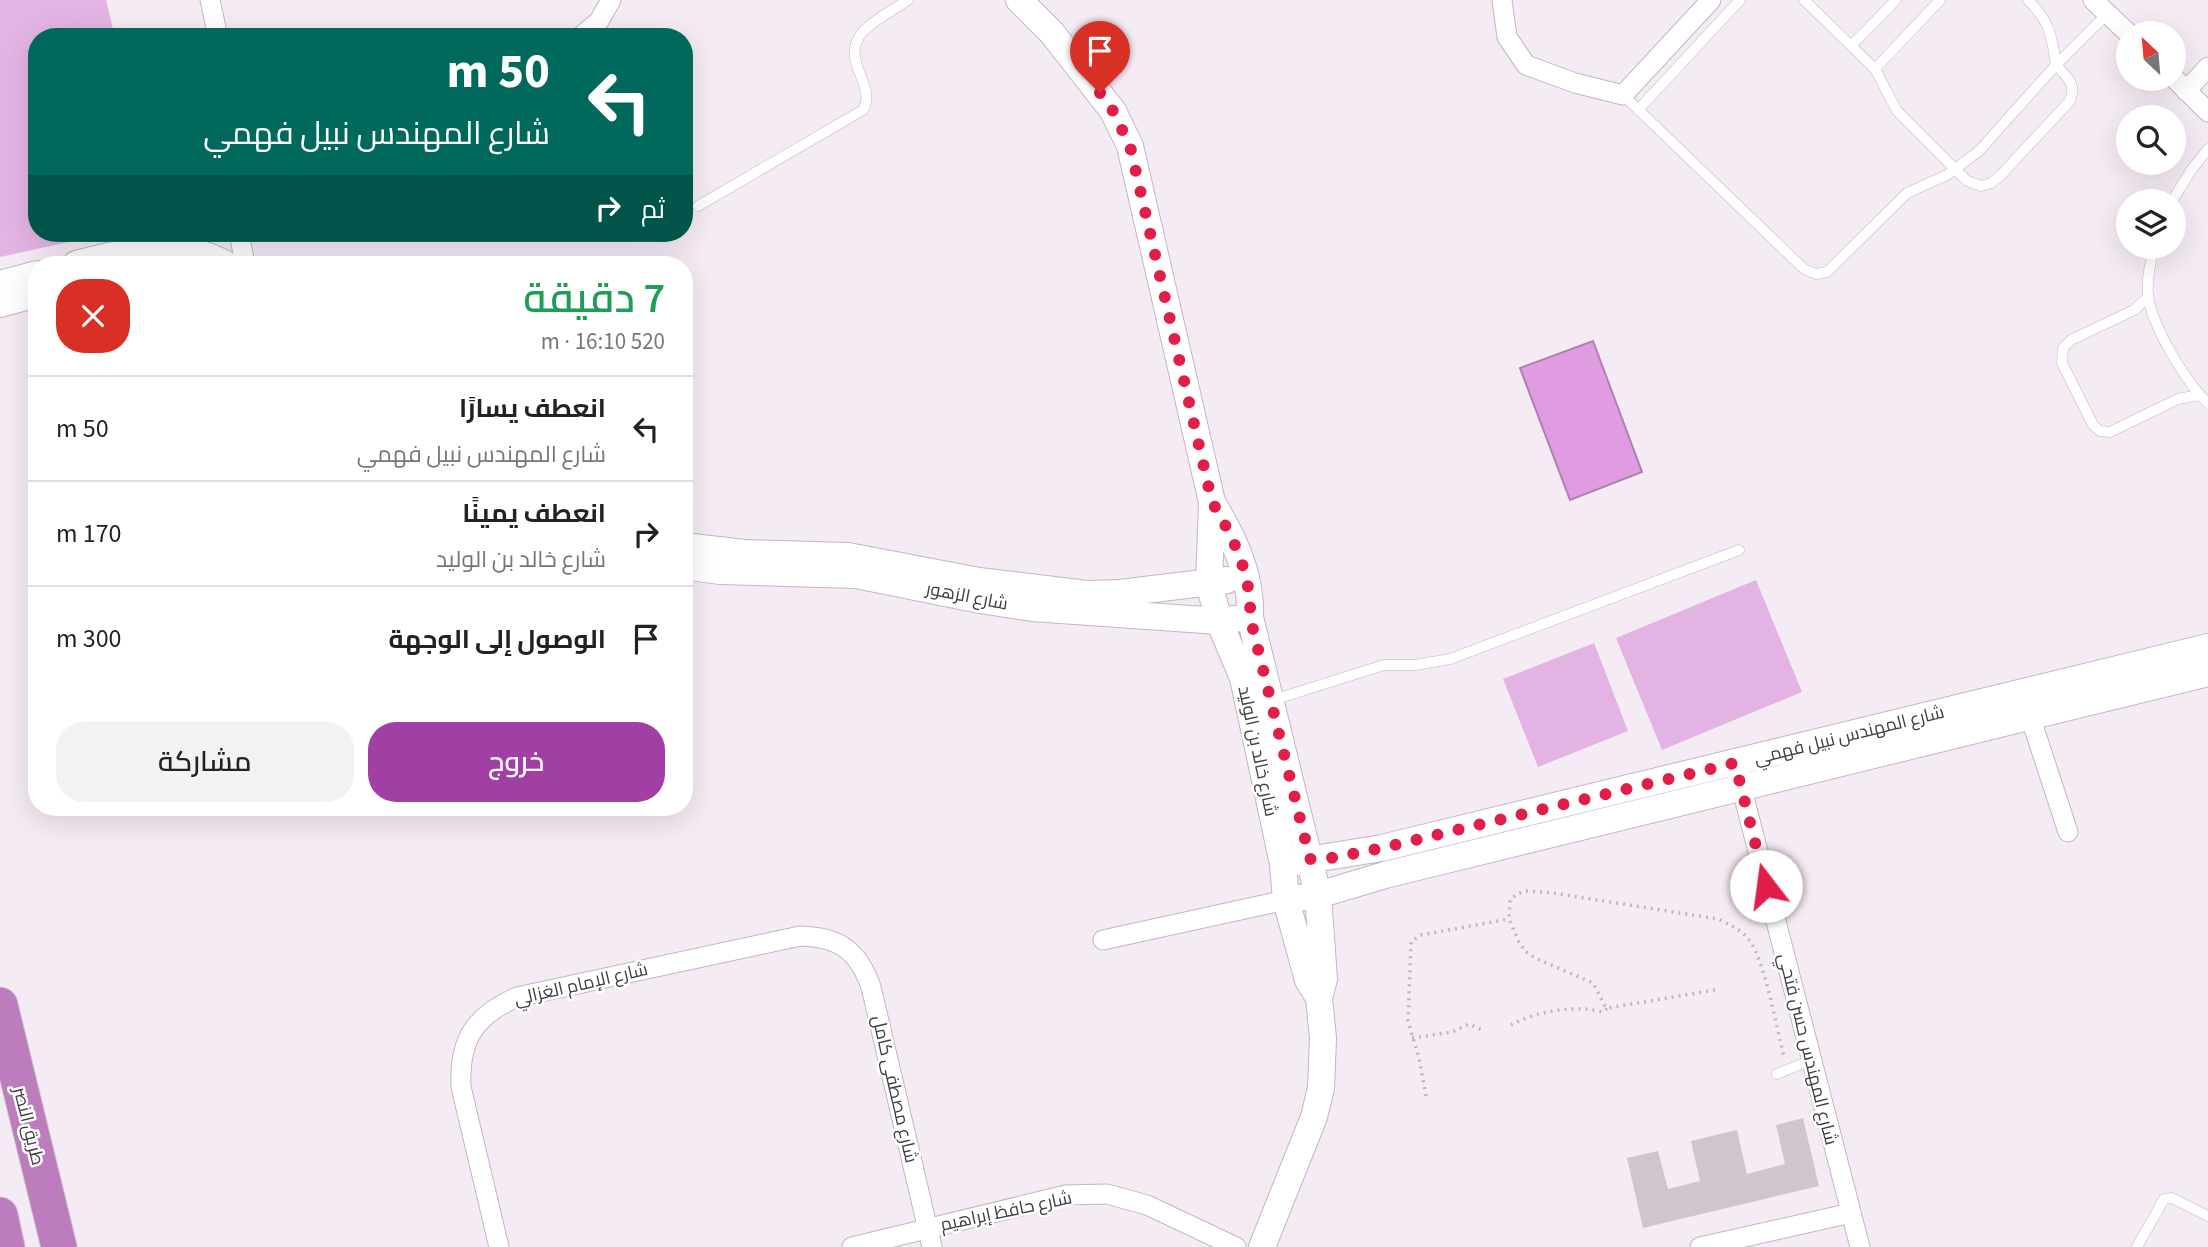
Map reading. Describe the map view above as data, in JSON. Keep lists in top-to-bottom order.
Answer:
{
  "streets": {
    "highway": ["طريق النصر"],
    "street": [
      "شارع الزهور",
      "شارع المهندس نبيل فهمي",
      "شارع خالد بن الوليد",
      "شارع الإمام الغزالي",
      "شارع المهندس حسن فتحي",
      "شارع مصطفى كامل",
      "شارع حافظ إبراهيم"
    ]
  },
  "crossings": [
    ["شارع الزهور", "شارع خالد بن الوليد"],
    ["شارع المهندس نبيل فهمي", "شارع خالد بن الوليد"],
    ["شارع المهندس نبيل فهمي", "شارع المهندس حسن فتحي"],
    ["شارع الإمام الغزالي", "شارع مصطفى كامل"],
    ["شارع مصطفى كامل", "شارع حافظ إبراهيم"]
  ],
  "north": "top left",
  "page": {
    "turn": ["50 m", "شارع المهندس نبيل فهمي"],
    "then": "ثم",
    "heading": ["7 دقيقة", "520 m · 16:10"],
    "list": [
      {
        "name": "انعطف يسارًا",
        "note": "شارع المهندس نبيل فهمي",
        "value": "50 m"
      },
      {
        "name": "انعطف يمينًا",
        "note": "شارع خالد بن الوليد",
        "value": "170 m"
      },
      {
        "name": "الوصول إلى الوجهة",
        "value": "300 m"
      }
    ],
    "buttons": ["خروج", "مشاركة"]
  }
}
